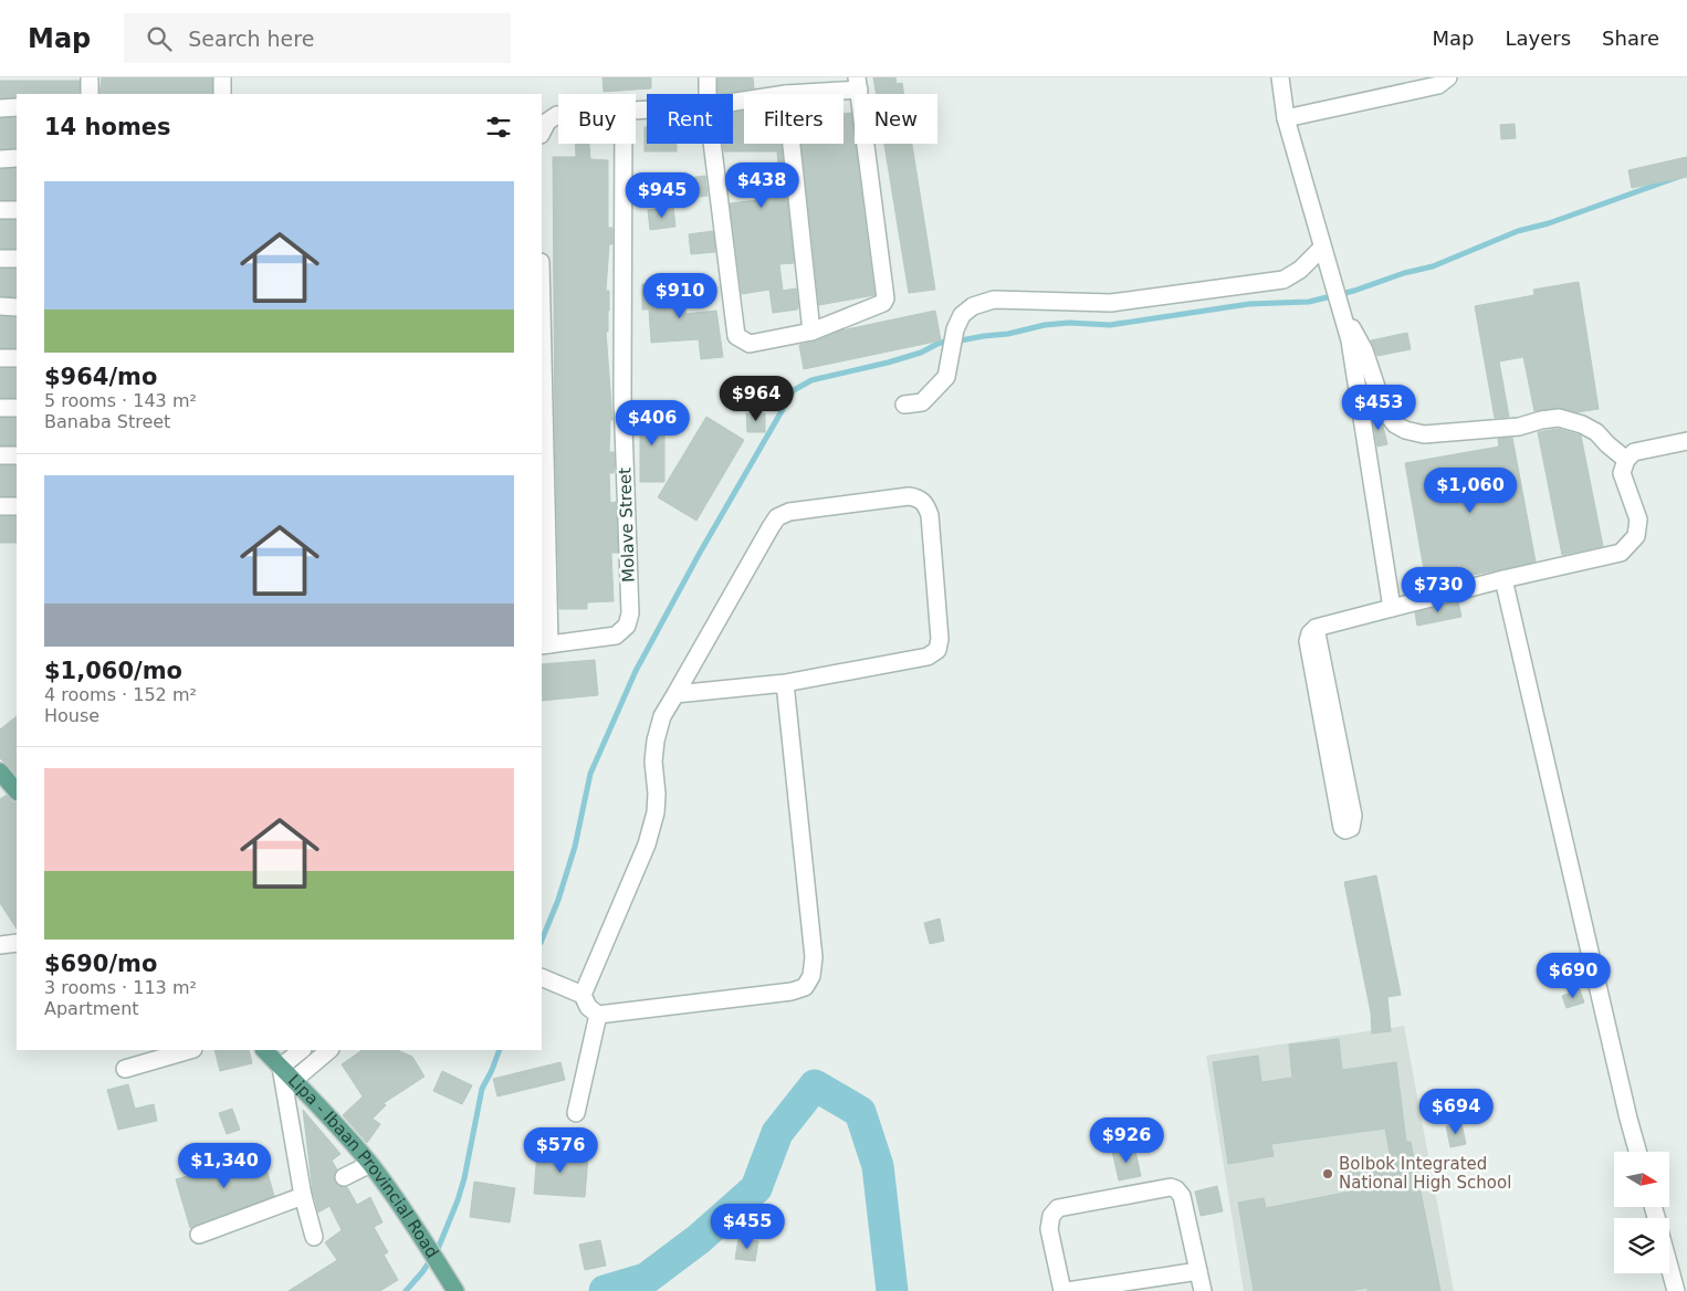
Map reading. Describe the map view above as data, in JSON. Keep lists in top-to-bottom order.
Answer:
{
  "streets": {
    "main road": ["Lipa - Ibaan Provincial Road"],
    "street": ["Molave Street"]
  },
  "places": ["Bolbok Integrated National High School"],
  "north": "right",
  "page": {
    "header": "Map",
    "search": "Search here",
    "nav": ["Map", "Layers", "Share"],
    "chip": [
      "Buy",
      "Rent",
      "Filters",
      "New"
    ],
    "heading": "14 homes",
    "list": [
      {
        "name": "$964/mo",
        "note": "5 rooms · 143 m² · Banaba Street"
      },
      {
        "name": "$1,060/mo",
        "note": "4 rooms · 152 m² · House"
      },
      {
        "name": "$690/mo",
        "note": "3 rooms · 113 m² · Apartment"
      }
    ],
    "price": [
      "$438",
      "$945",
      "$910",
      "$964",
      "$453",
      "$406",
      "$1,060",
      "$730",
      "$690",
      "$694",
      "$926",
      "$576",
      "$1,340",
      "$455"
    ]
  }
}
